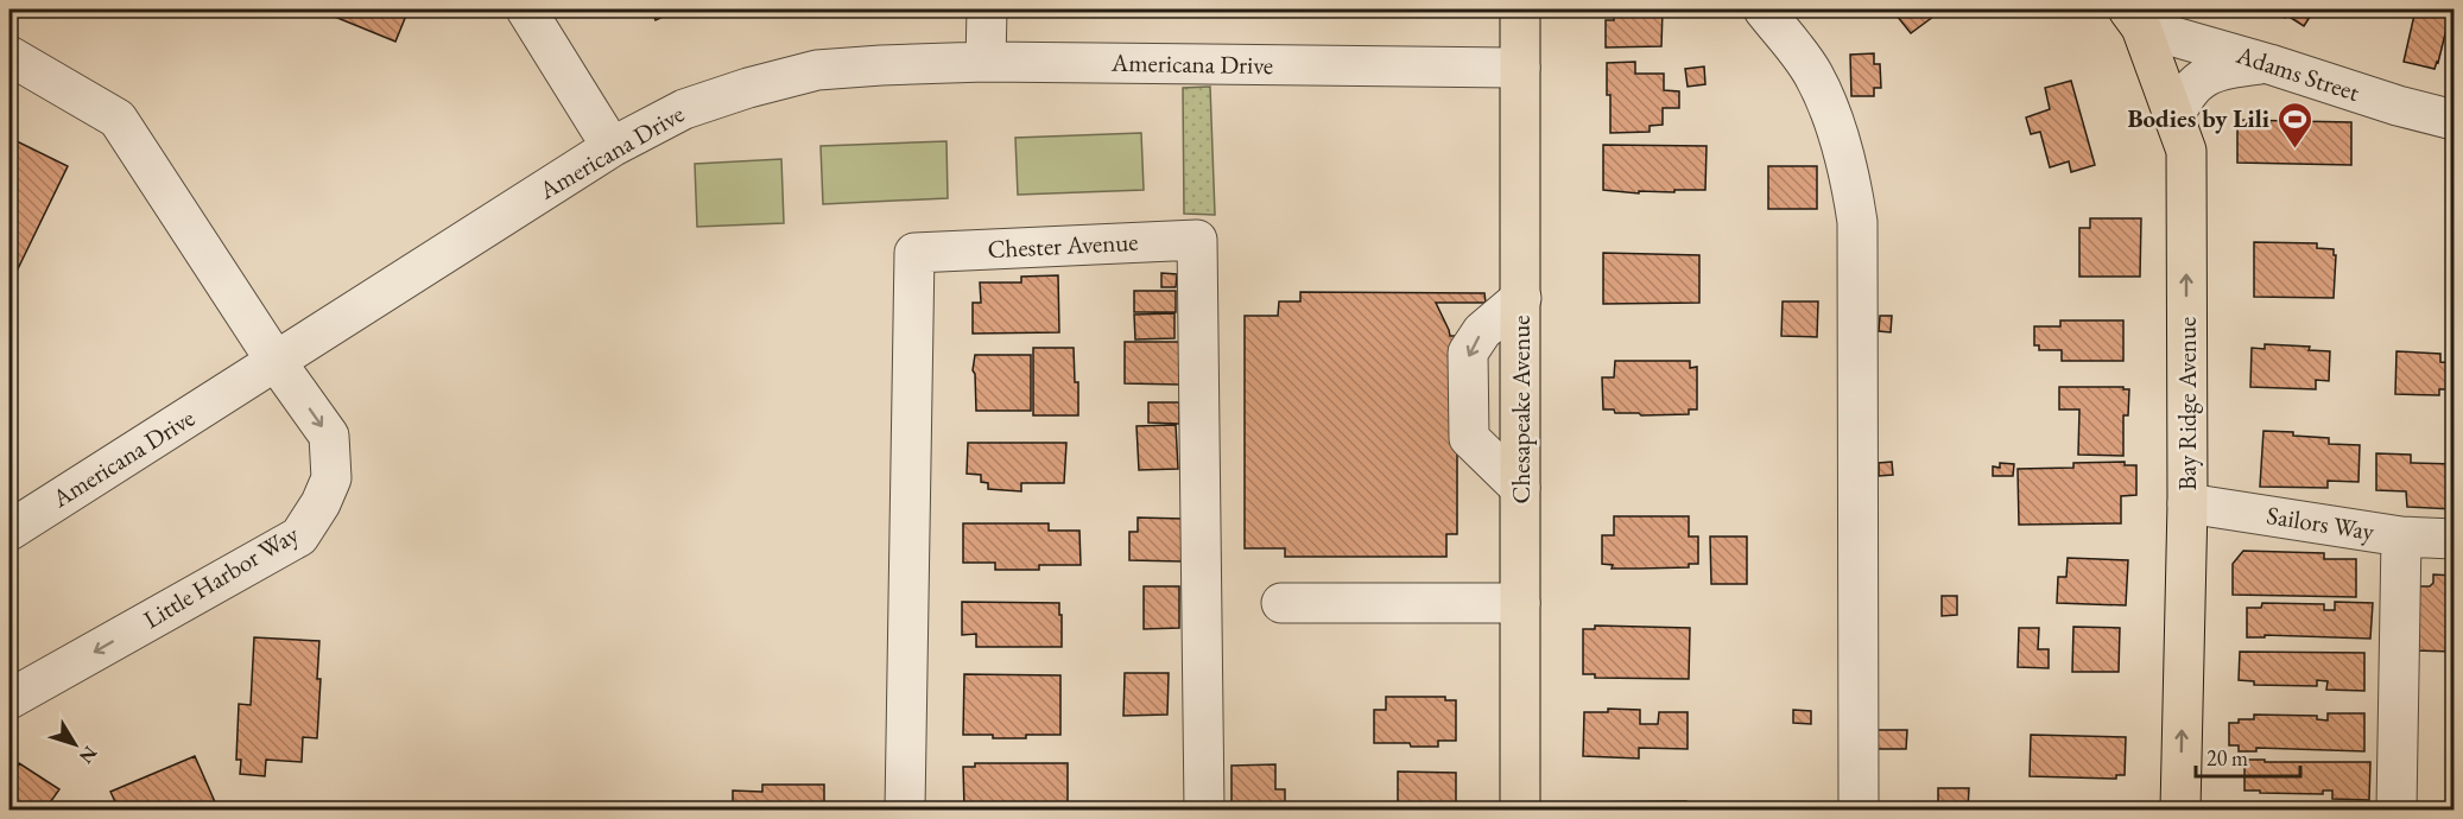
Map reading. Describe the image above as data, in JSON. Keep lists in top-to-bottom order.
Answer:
{
  "streets": {
    "main road": ["Bay Ridge Avenue", "Chesapeake Avenue"],
    "street": [
      "Americana Drive",
      "Adams Street",
      "Chester Avenue",
      "Sailors Way",
      "Little Harbor Way"
    ]
  },
  "crossings": [
    ["Americana Drive", "Chesapeake Avenue"],
    ["Americana Drive", "Little Harbor Way"],
    ["Adams Street", "Bay Ridge Avenue"],
    ["Bay Ridge Avenue", "Sailors Way"]
  ],
  "one_way": ["Bay Ridge Avenue", "Little Harbor Way"],
  "places": {
    "sports": ["Bodies by Lili"]
  },
  "scale_bar": "20 m",
  "north": "bottom right"
}
